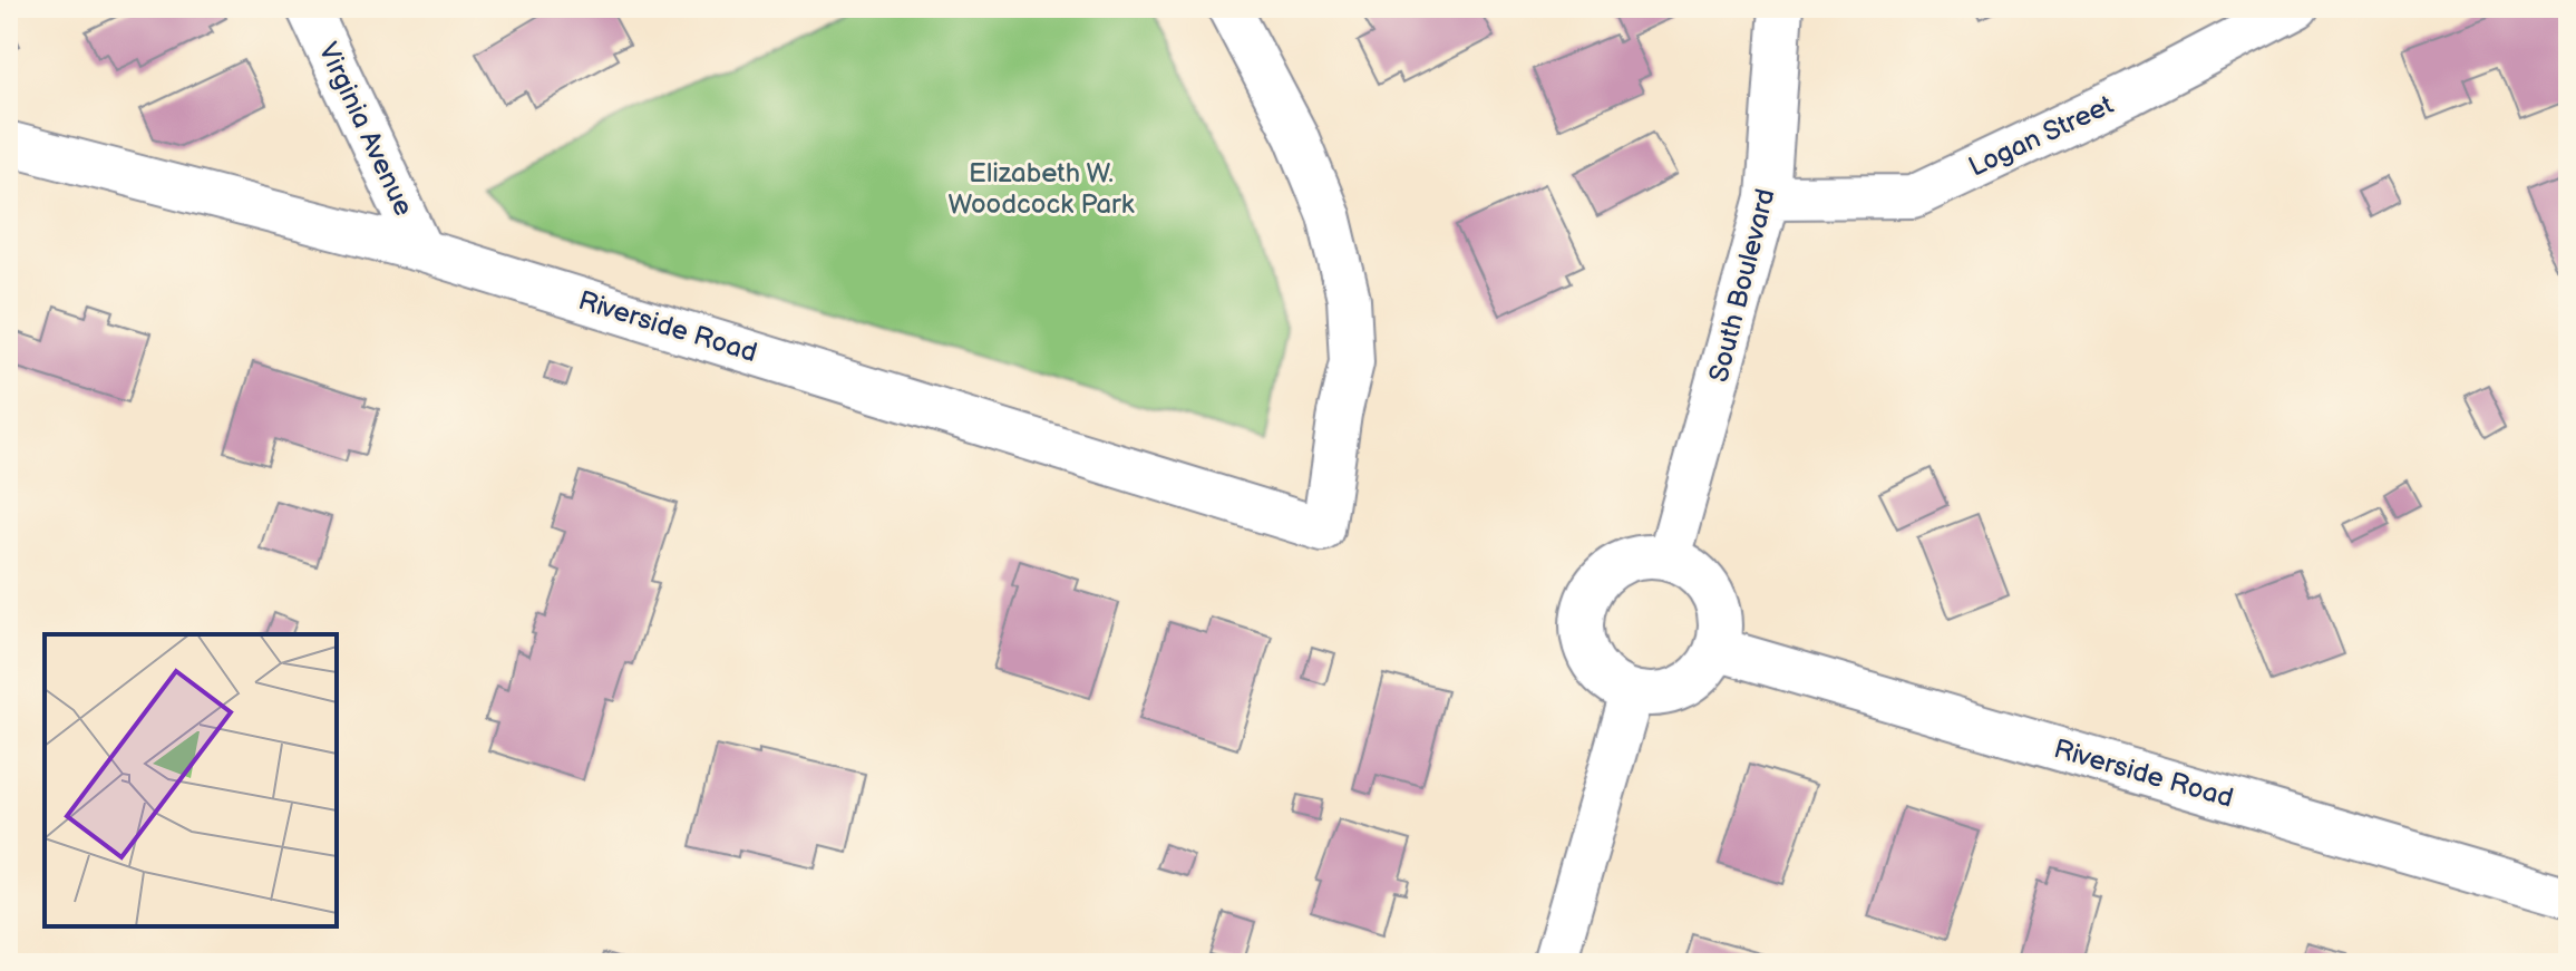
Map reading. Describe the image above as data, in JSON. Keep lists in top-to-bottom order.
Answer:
{
  "streets": {
    "street": [
      "Virginia Avenue",
      "Logan Street",
      "South Boulevard",
      "Riverside Road"
    ]
  },
  "crossings": [
    ["Virginia Avenue", "Riverside Road"],
    ["Logan Street", "South Boulevard"],
    ["South Boulevard", "Riverside Road"]
  ],
  "parks": ["Elizabeth W. Woodcock Park"]
}
